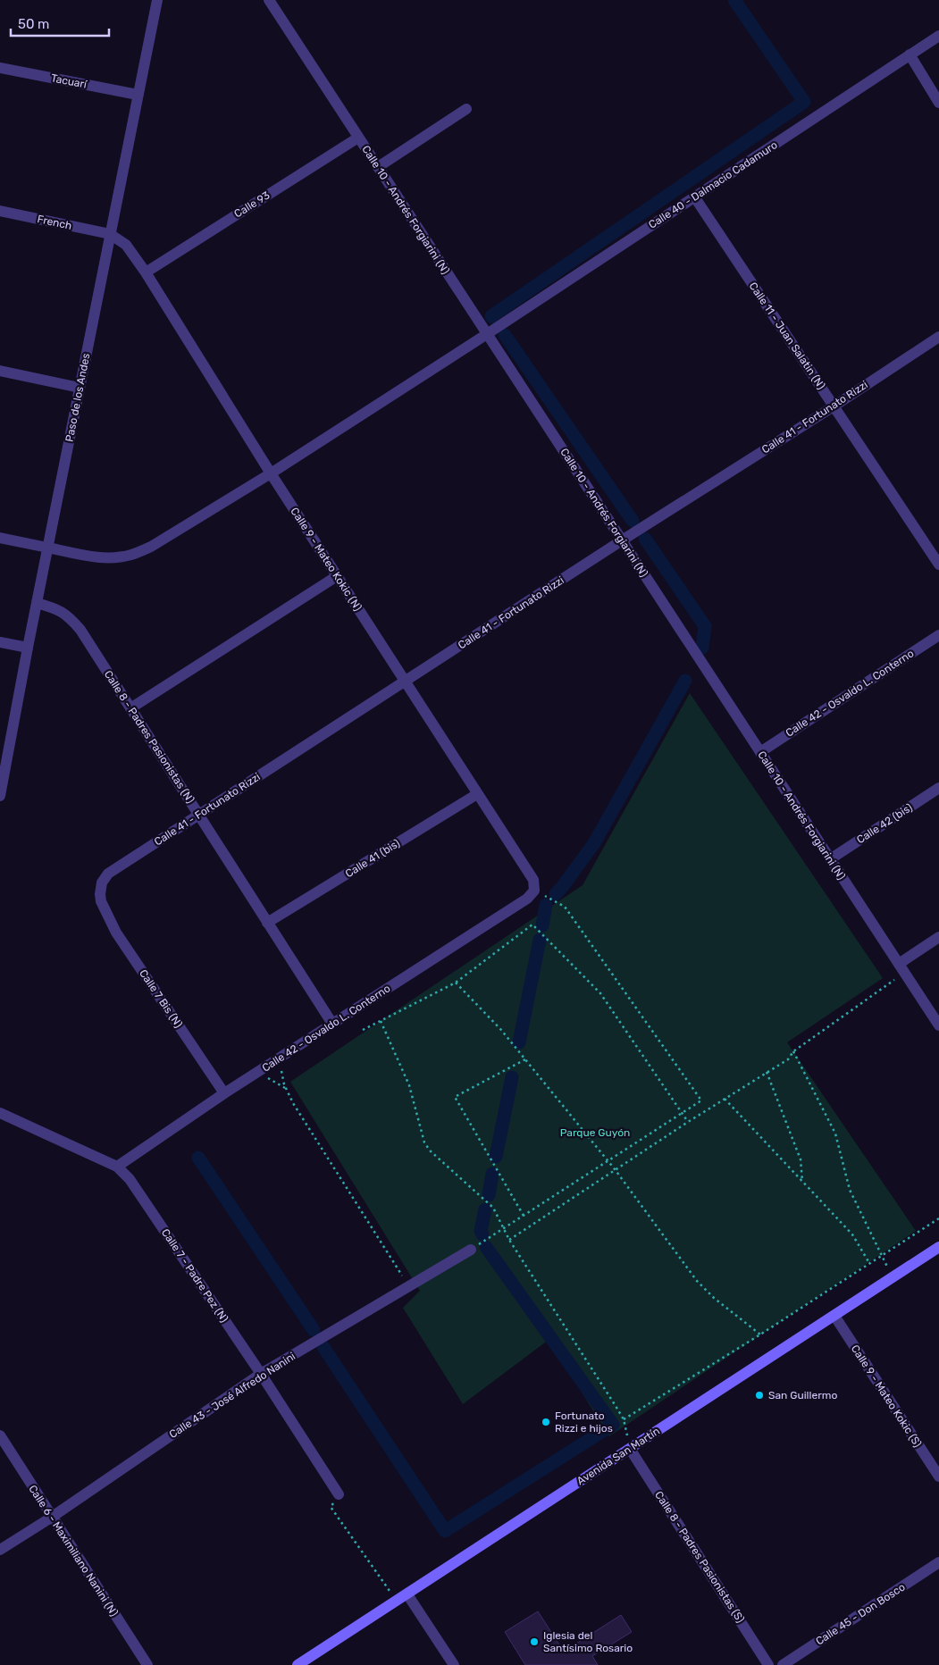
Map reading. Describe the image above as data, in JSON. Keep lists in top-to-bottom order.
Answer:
{
  "streets": {
    "main road": ["Avenida San Martín"],
    "street": [
      "Tacuarí",
      "Calle 40 - Dalmacio Cadamuro",
      "Calle 93",
      "Calle 10 - Andrés Forgiarini (N)",
      "French",
      "Calle 11 - Juan Salatin (N)",
      "Paso de los Andes",
      "Calle 41 - Fortunato Rizzi",
      "Calle 9 - Mateo Kokic (N)",
      "Calle 42 - Osvaldo L. Conterno",
      "Calle 8 - Padres Pasionistas (N)",
      "Calle 42 (bis)",
      "Calle 41 (bis)",
      "Calle 7 Bis (N)",
      "Calle 7 - Padre Pez (N)",
      "Calle 43 - José Alfredo Nanini",
      "Calle 9 - Mateo Kokic (S)",
      "Calle 6 - Maximiliano Nanini (N)",
      "Calle 8 - Padres Pasionistas (S)",
      "Calle 45 - Don Bosco"
    ]
  },
  "crossings": [
    ["Tacuarí", "Paso de los Andes"],
    ["Calle 40 - Dalmacio Cadamuro", "Calle 10 - Andrés Forgiarini (N)"],
    ["Calle 40 - Dalmacio Cadamuro", "Calle 11 - Juan Salatin (N)"],
    ["Calle 40 - Dalmacio Cadamuro", "Paso de los Andes"],
    ["Calle 40 - Dalmacio Cadamuro", "Calle 9 - Mateo Kokic (N)"],
    ["Calle 93", "Calle 10 - Andrés Forgiarini (N)"],
    ["Calle 93", "Calle 9 - Mateo Kokic (N)"],
    ["Calle 10 - Andrés Forgiarini (N)", "Calle 41 - Fortunato Rizzi"],
    ["Calle 10 - Andrés Forgiarini (N)", "Calle 42 - Osvaldo L. Conterno"],
    ["Calle 10 - Andrés Forgiarini (N)", "Calle 42 (bis)"],
    ["French", "Paso de los Andes"],
    ["French", "Calle 9 - Mateo Kokic (N)"],
    ["Calle 11 - Juan Salatin (N)", "Calle 41 - Fortunato Rizzi"],
    ["Paso de los Andes", "Calle 9 - Mateo Kokic (N)"],
    ["Paso de los Andes", "Calle 8 - Padres Pasionistas (N)"],
    ["Calle 41 - Fortunato Rizzi", "Calle 9 - Mateo Kokic (N)"],
    ["Calle 41 - Fortunato Rizzi", "Calle 8 - Padres Pasionistas (N)"],
    ["Calle 41 - Fortunato Rizzi", "Calle 7 Bis (N)"],
    ["Calle 9 - Mateo Kokic (N)", "Calle 42 - Osvaldo L. Conterno"],
    ["Calle 9 - Mateo Kokic (N)", "Calle 41 (bis)"],
    ["Calle 42 - Osvaldo L. Conterno", "Calle 8 - Padres Pasionistas (N)"],
    ["Calle 42 - Osvaldo L. Conterno", "Calle 7 Bis (N)"],
    ["Calle 42 - Osvaldo L. Conterno", "Calle 7 - Padre Pez (N)"],
    ["Calle 8 - Padres Pasionistas (N)", "Calle 41 (bis)"],
    ["Calle 7 - Padre Pez (N)", "Calle 43 - José Alfredo Nanini"],
    ["Calle 43 - José Alfredo Nanini", "Calle 6 - Maximiliano Nanini (N)"],
    ["Calle 9 - Mateo Kokic (S)", "Avenida San Martín"],
    ["Avenida San Martín", "Calle 8 - Padres Pasionistas (S)"]
  ],
  "parks": ["Parque Guyón"],
  "places": ["San Guillermo", "Fortunato Rizzi e hijos", "Iglesia del Santísimo Rosario"],
  "scale_bar": "50 m"
}
